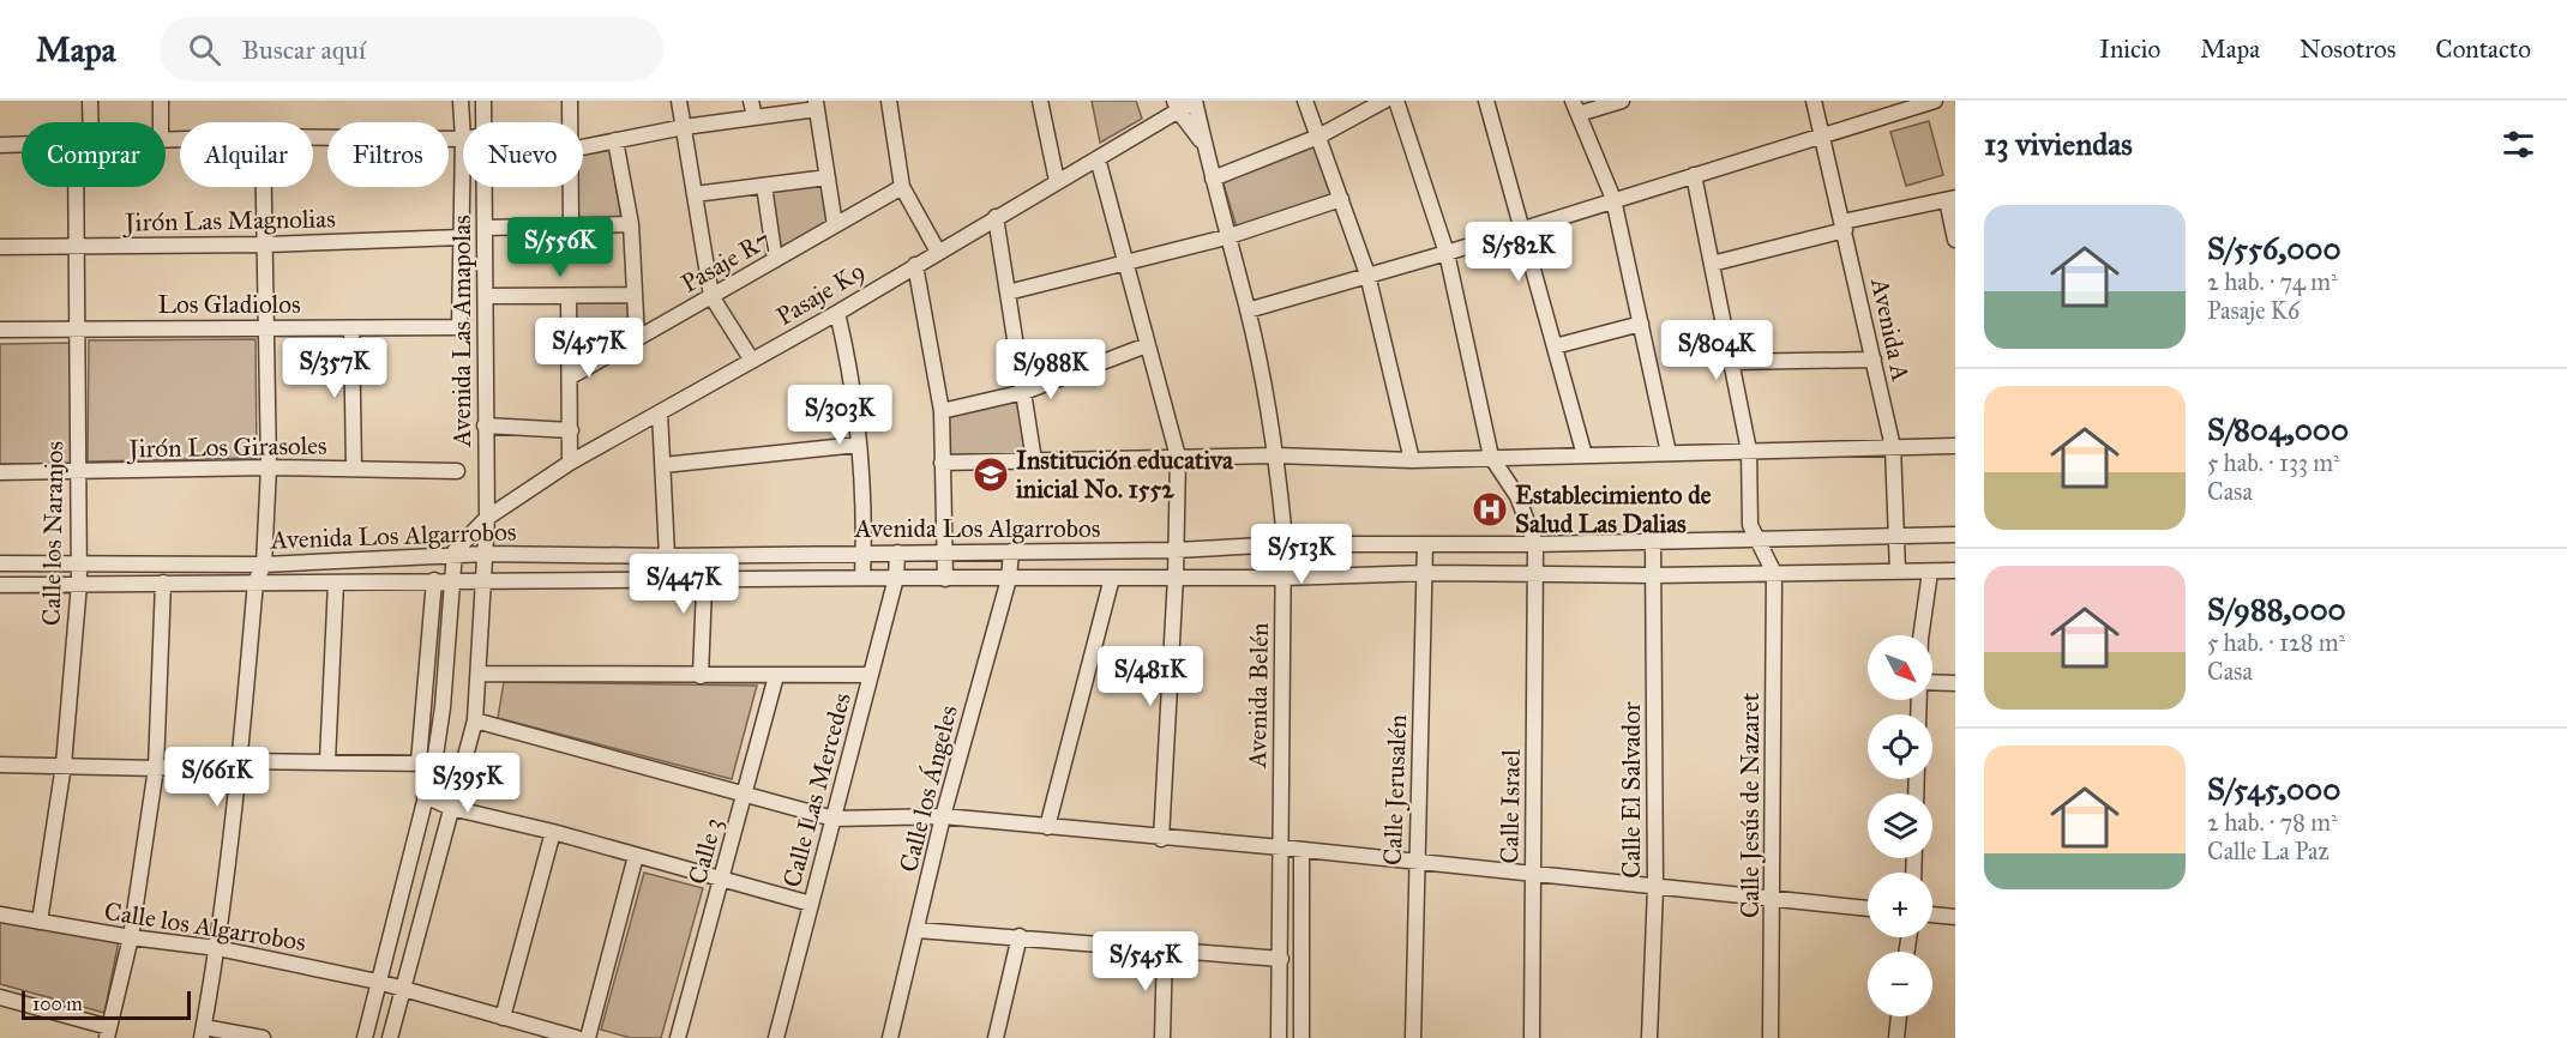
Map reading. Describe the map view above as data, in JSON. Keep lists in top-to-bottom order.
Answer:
{
  "streets": {
    "street": [
      "Jirón Las Magnolias",
      "Pasaje R7",
      "Pasaje K9",
      "Los Gladiolos",
      "Avenida A",
      "Avenida Las Amapolas",
      "Jirón Los Girasoles",
      "Avenida Los Algarrobos",
      "Calle los Naranjos",
      "Avenida Belén",
      "Calle los Ángeles",
      "Calle Las Mercedes",
      "Calle Jerusalén",
      "Calle El Salvador",
      "Calle Jesús de Nazaret",
      "Calle Israel",
      "Calle 3",
      "Calle los Algarrobos"
    ]
  },
  "crossings": [
    ["Jirón Las Magnolias", "Los Gladiolos"],
    ["Jirón Las Magnolias", "Calle los Naranjos"],
    ["Pasaje K9", "Avenida Las Amapolas"],
    ["Pasaje K9", "Avenida Belén"],
    ["Los Gladiolos", "Calle los Naranjos"],
    ["Avenida A", "Avenida Los Algarrobos"],
    ["Avenida Las Amapolas", "Avenida Los Algarrobos"],
    ["Avenida Las Amapolas", "Calle los Algarrobos"],
    ["Jirón Los Girasoles", "Calle los Naranjos"],
    ["Avenida Los Algarrobos", "Calle los Naranjos"],
    ["Avenida Los Algarrobos", "Avenida Belén"],
    ["Avenida Los Algarrobos", "Calle los Ángeles"],
    ["Avenida Los Algarrobos", "Calle Las Mercedes"],
    ["Avenida Los Algarrobos", "Calle Jerusalén"],
    ["Avenida Los Algarrobos", "Calle El Salvador"],
    ["Avenida Los Algarrobos", "Calle Jesús de Nazaret"],
    ["Avenida Los Algarrobos", "Calle Israel"],
    ["Calle los Naranjos", "Calle los Algarrobos"]
  ],
  "places": {
    "school or university": ["Institución educativa inicial No. 1552"],
    "hospital": ["Establecimiento de Salud Las Dalias"]
  },
  "scale_bar": "100 m",
  "north": "bottom right",
  "page": {
    "header": "Mapa",
    "search": "Buscar aquí",
    "nav": [
      "Inicio",
      "Mapa",
      "Nosotros",
      "Contacto"
    ],
    "heading": "13 viviendas",
    "chip": [
      "Comprar",
      "Alquilar",
      "Filtros",
      "Nuevo"
    ],
    "list": [
      {
        "name": "S/556,000",
        "note": "2 hab. · 74 m² · Pasaje K6"
      },
      {
        "name": "S/804,000",
        "note": "5 hab. · 133 m² · Casa"
      },
      {
        "name": "S/988,000",
        "note": "5 hab. · 128 m² · Casa"
      },
      {
        "name": "S/545,000",
        "note": "2 hab. · 78 m² · Calle La Paz"
      }
    ],
    "price": [
      "S/556K",
      "S/582K",
      "S/457K",
      "S/804K",
      "S/357K",
      "S/988K",
      "S/303K",
      "S/513K",
      "S/447K",
      "S/481K",
      "S/661K",
      "S/395K",
      "S/545K"
    ],
    "map_buttons": ["+", "−"],
    "scale": "100 m"
  }
}
